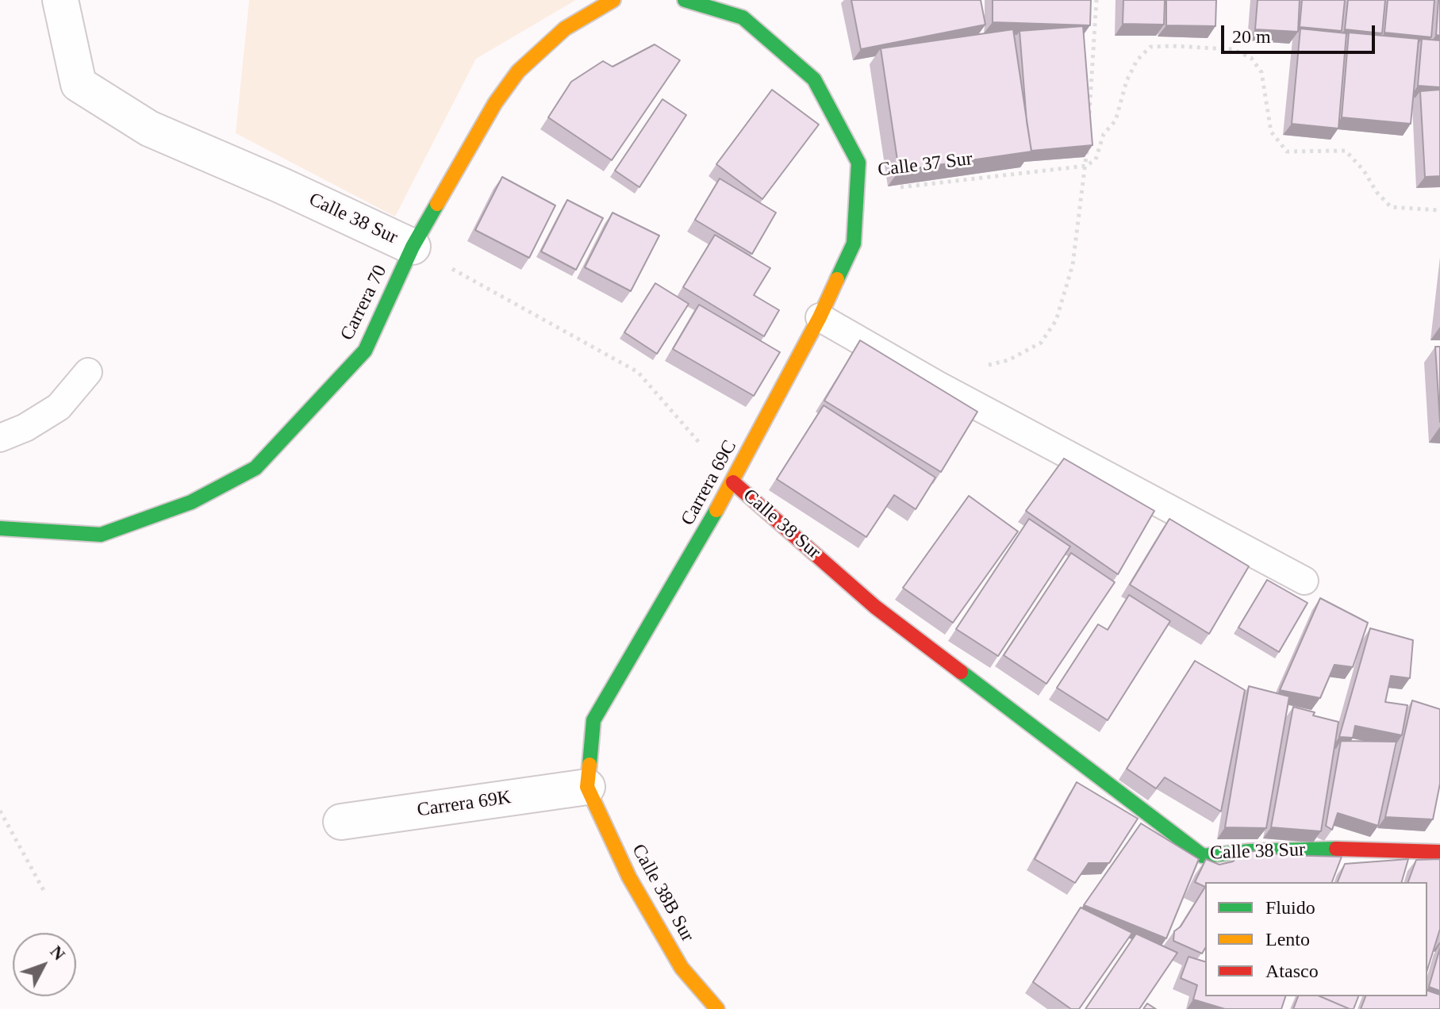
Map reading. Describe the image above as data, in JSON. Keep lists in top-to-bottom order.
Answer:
{
  "streets": {
    "main road": [
      "Calle 37 Sur",
      "Calle 38 Sur",
      "Carrera 70",
      "Carrera 69C",
      "Calle 38B Sur"
    ],
    "street": ["Carrera 69K"]
  },
  "crossings": [
    ["Calle 37 Sur", "Carrera 69C"],
    ["Calle 38 Sur", "Carrera 70"],
    ["Calle 38 Sur", "Carrera 69C"],
    ["Carrera 69C", "Carrera 69K"],
    ["Carrera 69C", "Calle 38B Sur"],
    ["Carrera 69K", "Calle 38B Sur"]
  ],
  "legend": ["Fluido", "Lento", "Atasco"],
  "scale_bar": "20 m",
  "north": "top right"
}
